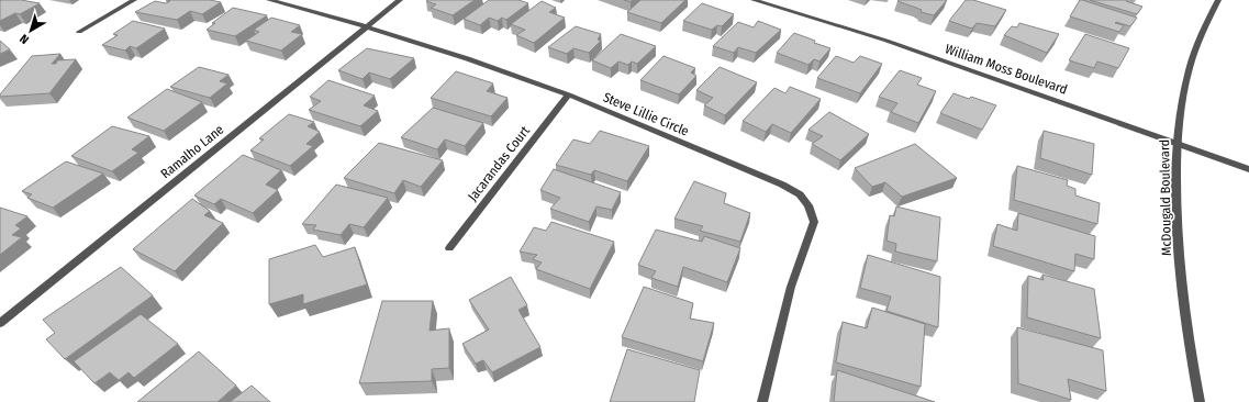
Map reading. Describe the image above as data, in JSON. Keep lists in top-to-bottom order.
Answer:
{
  "streets": {
    "street": [
      "William Moss Boulevard",
      "Steve Lillie Circle",
      "Ramalho Lane",
      "Jacarandas Court",
      "McDougald Boulevard"
    ]
  },
  "crossings": [
    ["William Moss Boulevard", "McDougald Boulevard"],
    ["Steve Lillie Circle", "Ramalho Lane"],
    ["Steve Lillie Circle", "Jacarandas Court"]
  ],
  "north": "bottom left"
}
